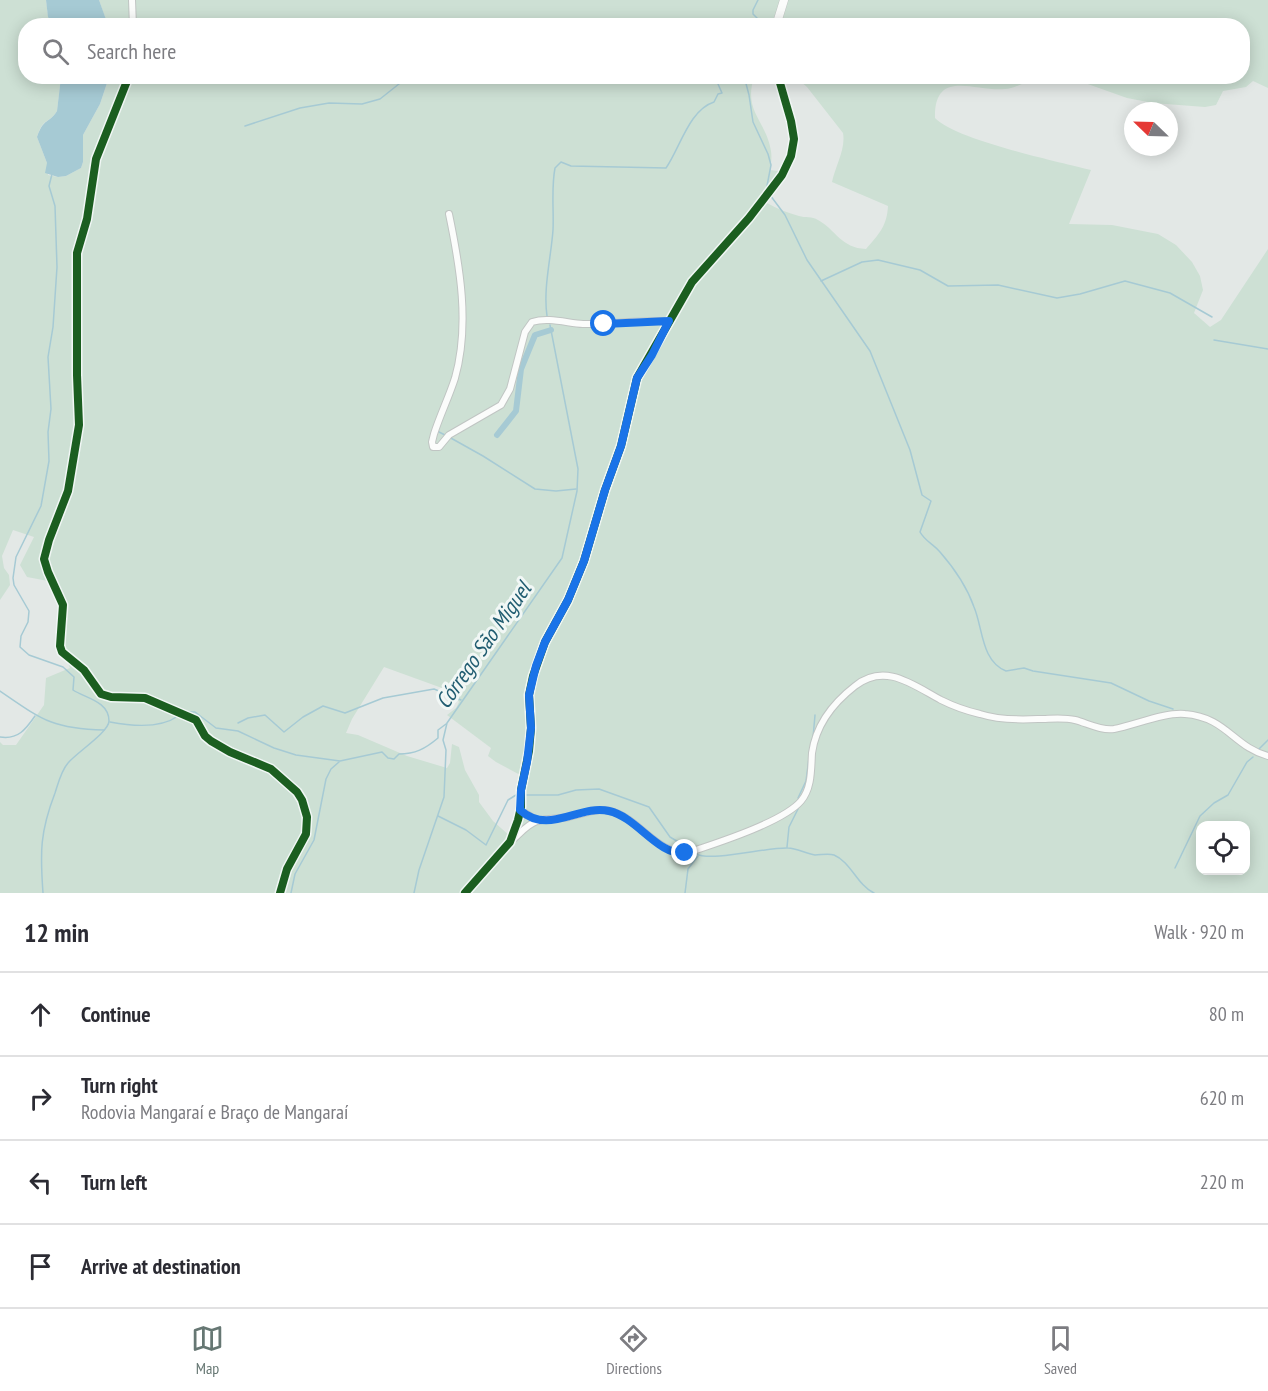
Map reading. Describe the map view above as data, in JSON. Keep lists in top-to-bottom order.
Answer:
{
  "water": ["Córrego São Miguel"],
  "north": "top left",
  "page": {
    "search": "Search here",
    "heading": ["12 min", "Walk · 920 m"],
    "list": [
      ["Continue", "80 m"],
      ["Turn right", "Rodovia Mangaraí e Braço de Mangaraí", "620 m"],
      ["Turn left", "220 m"],
      "Arrive at destination"
    ],
    "nav": ["Map", "Directions", "Saved"]
  }
}
